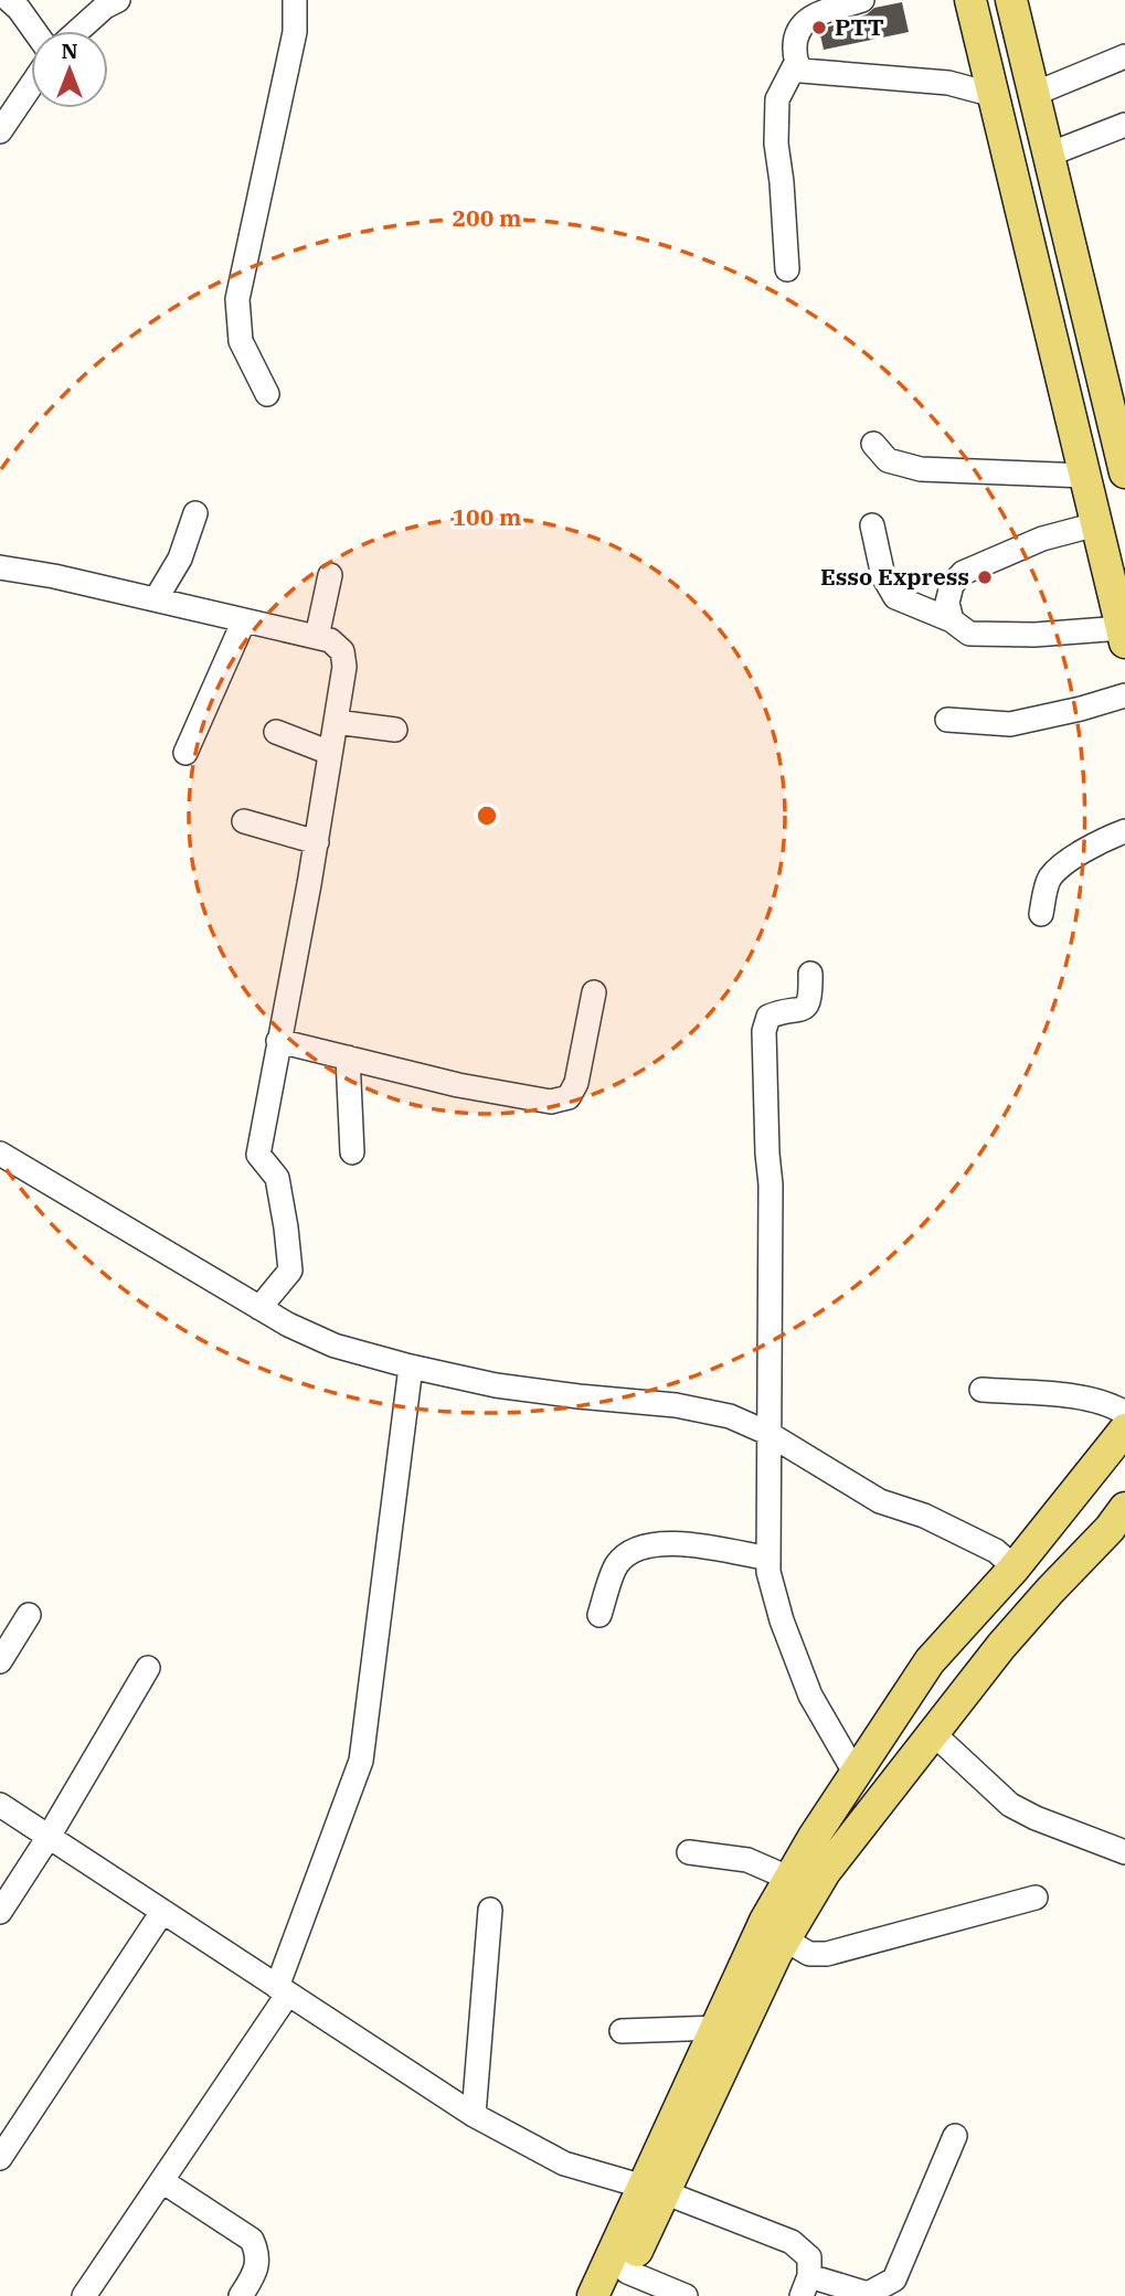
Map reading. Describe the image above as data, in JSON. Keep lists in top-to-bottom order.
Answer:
{
  "places": ["PTT", "Esso Express"],
  "north": "top",
  "rings": ["200 m", "100 m"]
}
